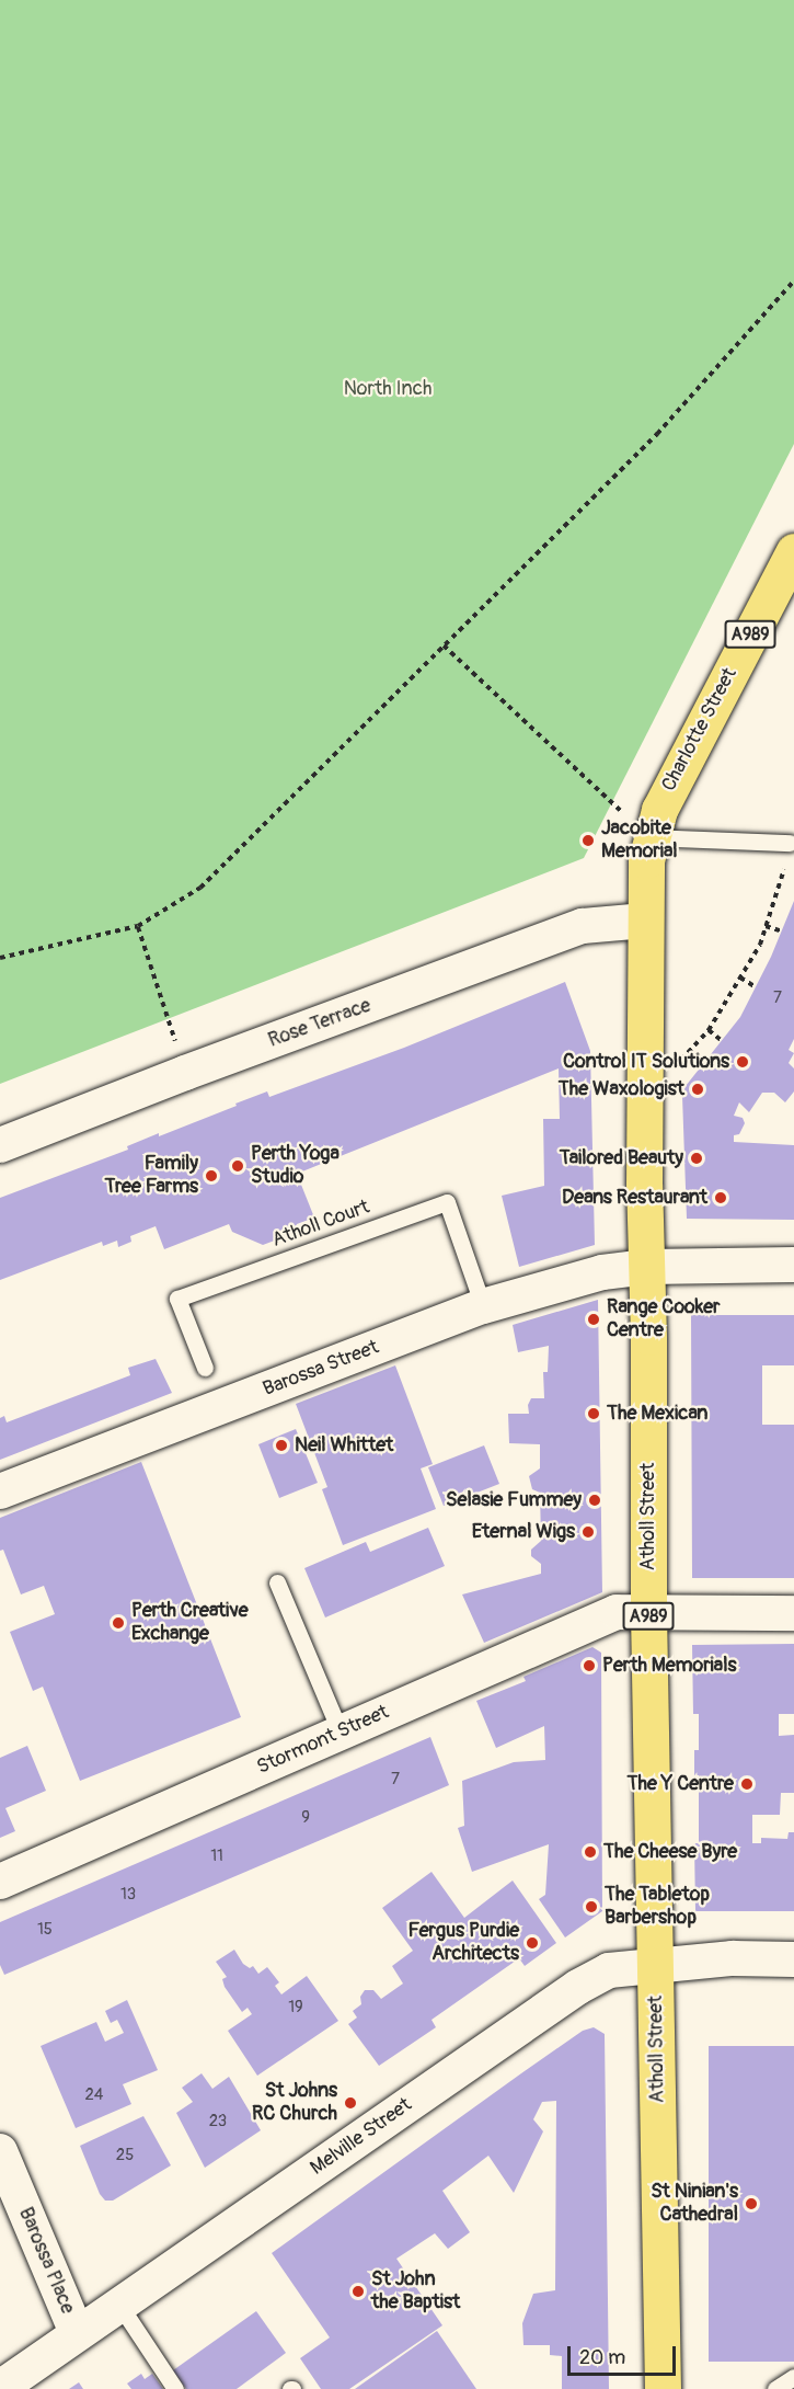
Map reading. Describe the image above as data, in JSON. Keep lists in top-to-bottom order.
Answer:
{
  "streets": {
    "main road": ["A989", "Charlotte Street", "Atholl Street"],
    "street": [
      "Rose Terrace",
      "Barossa Street",
      "Stormont Street",
      "Melville Street",
      "Barossa Place"
    ],
    "lane": ["Atholl Court"]
  },
  "crossings": [
    ["Charlotte Street", "Rose Terrace"],
    ["Charlotte Street", "Atholl Street"],
    ["Rose Terrace", "Atholl Street"],
    ["Atholl Court", "Barossa Street"],
    ["Barossa Street", "Atholl Street"],
    ["Atholl Street", "Stormont Street"],
    ["Atholl Street", "Melville Street"],
    ["Melville Street", "Barossa Place"]
  ],
  "parks": ["North Inch"],
  "places": [
    "Jacobite Memorial",
    "Control IT Solutions",
    "The Waxologist",
    "Tailored Beauty",
    "Perth Yoga Studio",
    "Family Tree Farms",
    "Deans Restaurant",
    "Range Cooker Centre",
    "The Mexican",
    "Neil Whittet",
    "Selasie Fummey",
    "Eternal Wigs",
    "Perth Creative Exchange",
    "Perth Memorials",
    "The Y Centre",
    "The Cheese Byre",
    "The Tabletop Barbershop",
    "Fergus Purdie Architects",
    "St Johns RC Church",
    "St Ninian's Cathedral",
    "St John the Baptist"
  ],
  "house_numbers": [
    "7",
    "7",
    "9",
    "11",
    "13",
    "15",
    "19",
    "24",
    "23",
    "25"
  ],
  "scale_bar": "20 m"
}
